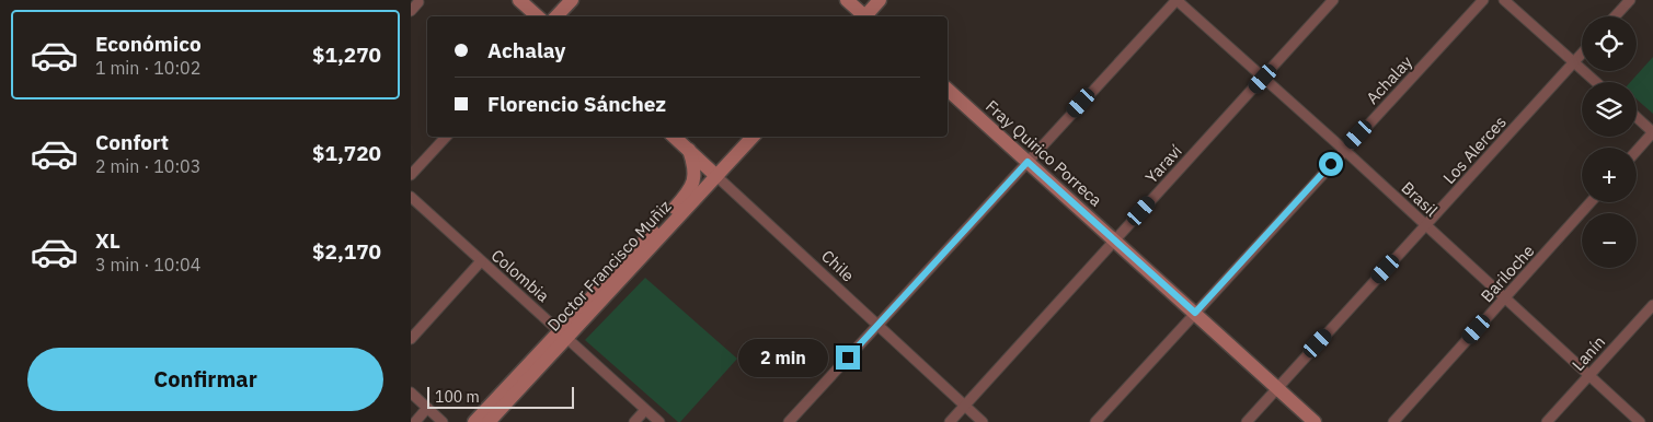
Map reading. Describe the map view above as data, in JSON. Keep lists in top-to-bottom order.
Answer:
{
  "streets": {
    "main road": ["Fray Quirico Porreca", "Doctor Francisco Muñiz", "Chile"],
    "street": [
      "Achalay",
      "Los Alerces",
      "Yaraví",
      "Brasil",
      "Bariloche",
      "Colombia",
      "Lanín"
    ]
  },
  "crossings": [
    ["Achalay", "Fray Quirico Porreca"],
    ["Achalay", "Brasil"],
    ["Los Alerces", "Fray Quirico Porreca"],
    ["Los Alerces", "Brasil"],
    ["Fray Quirico Porreca", "Yaraví"],
    ["Yaraví", "Brasil"],
    ["Yaraví", "Chile"],
    ["Brasil", "Bariloche"],
    ["Brasil", "Lanín"],
    ["Doctor Francisco Muñiz", "Chile"],
    ["Doctor Francisco Muñiz", "Colombia"]
  ],
  "scale_bar": "100 m",
  "page": {
    "list": [
      {
        "name": "Económico",
        "note": "1 min · 10:02",
        "value": "$1,270"
      },
      {
        "name": "Confort",
        "note": "2 min · 10:03",
        "value": "$1,720"
      },
      {
        "name": "XL",
        "note": "3 min · 10:04",
        "value": "$2,170"
      }
    ],
    "map_buttons": ["+", "−"],
    "banner": ["Achalay", "Florencio Sánchez"],
    "buttons": "Confirmar",
    "bubble": "2 min",
    "scale": "100 m"
  }
}
